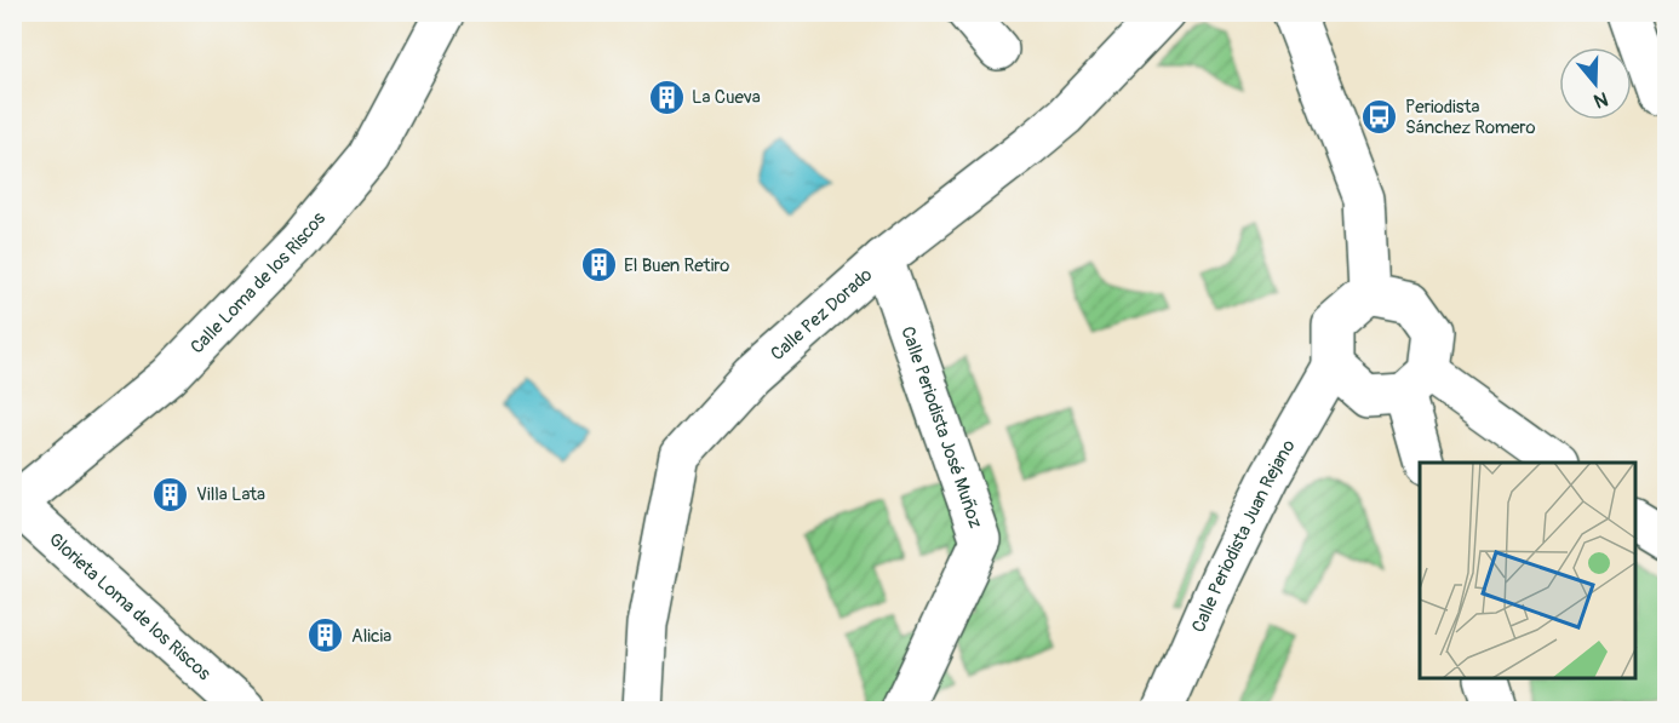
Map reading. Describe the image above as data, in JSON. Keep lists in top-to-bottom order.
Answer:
{
  "streets": {
    "street": [
      "Calle Loma de los Riscos",
      "Calle Pez Dorado",
      "Calle Periodista José Muñoz",
      "Calle Periodista Juan Rejano",
      "Glorieta Loma de los Riscos"
    ]
  },
  "crossings": [
    ["Calle Loma de los Riscos", "Glorieta Loma de los Riscos"],
    ["Calle Pez Dorado", "Calle Periodista José Muñoz"]
  ],
  "places": {
    "building": [
      "La Cueva",
      "El Buen Retiro",
      "Villa Lata",
      "Alicia"
    ],
    "bus stop": ["Periodista Sánchez Romero"]
  },
  "north": "bottom"
}
